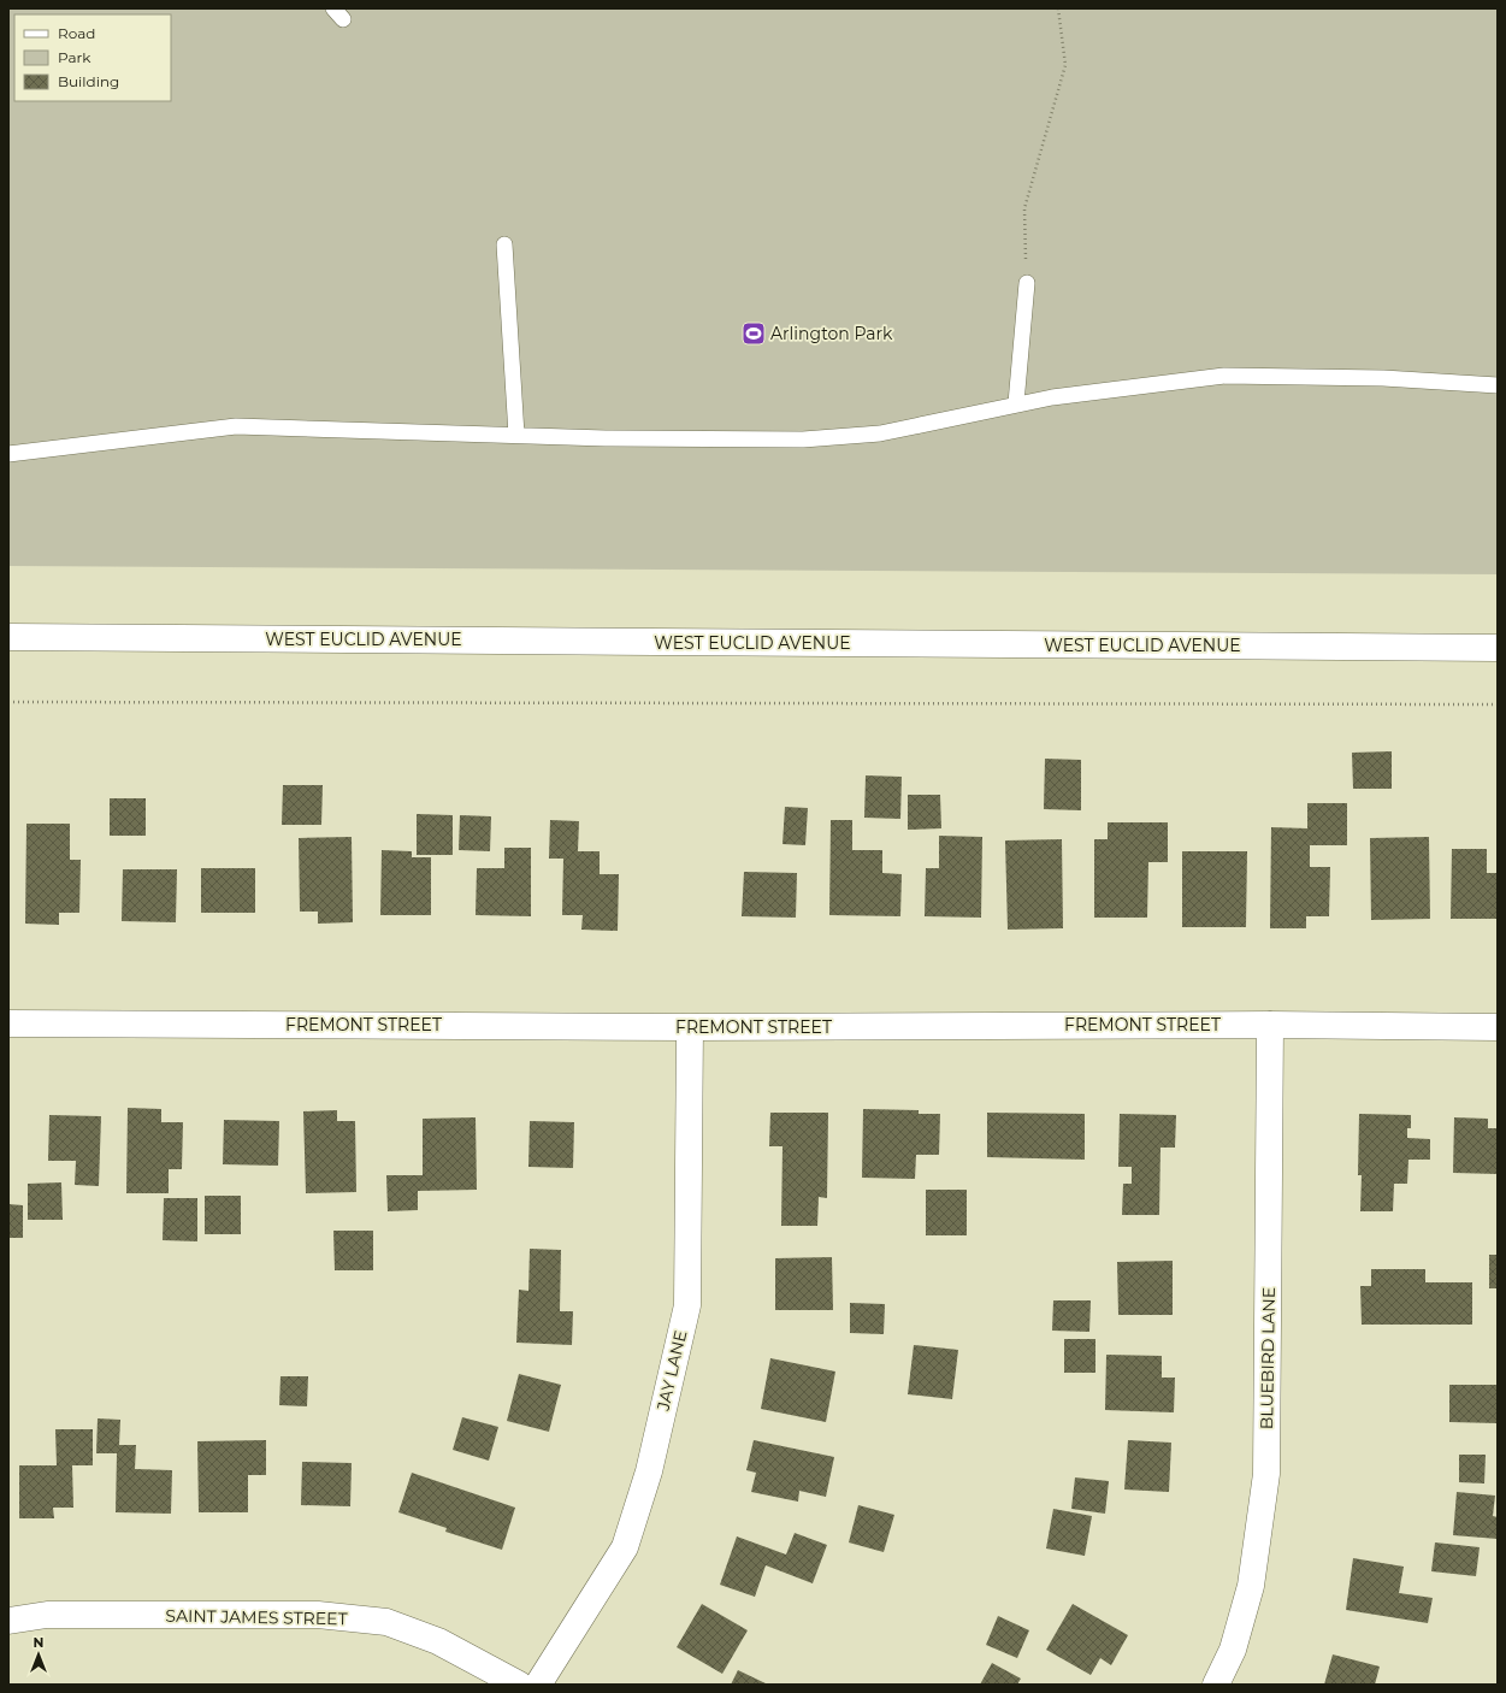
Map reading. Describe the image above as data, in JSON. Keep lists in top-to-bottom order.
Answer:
{
  "streets": {
    "street": [
      "WEST EUCLID AVENUE",
      "FREMONT STREET",
      "BLUEBIRD LANE",
      "JAY LANE",
      "SAINT JAMES STREET"
    ]
  },
  "crossings": [
    ["FREMONT STREET", "BLUEBIRD LANE"],
    ["FREMONT STREET", "JAY LANE"]
  ],
  "places": {
    "sports": ["Arlington Park"]
  },
  "legend": ["Road", "Park", "Building"],
  "north": "top"
}
